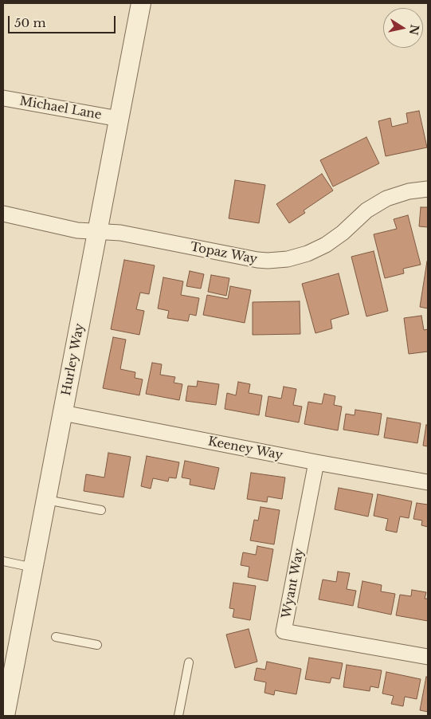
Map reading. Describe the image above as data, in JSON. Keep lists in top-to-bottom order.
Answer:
{
  "streets": {
    "street": [
      "Michael Lane",
      "Topaz Way",
      "Hurley Way",
      "Keeney Way",
      "Wyant Way"
    ]
  },
  "crossings": [
    ["Michael Lane", "Hurley Way"],
    ["Topaz Way", "Hurley Way"],
    ["Hurley Way", "Keeney Way"],
    ["Keeney Way", "Wyant Way"]
  ],
  "scale_bar": "50 m",
  "north": "right"
}
